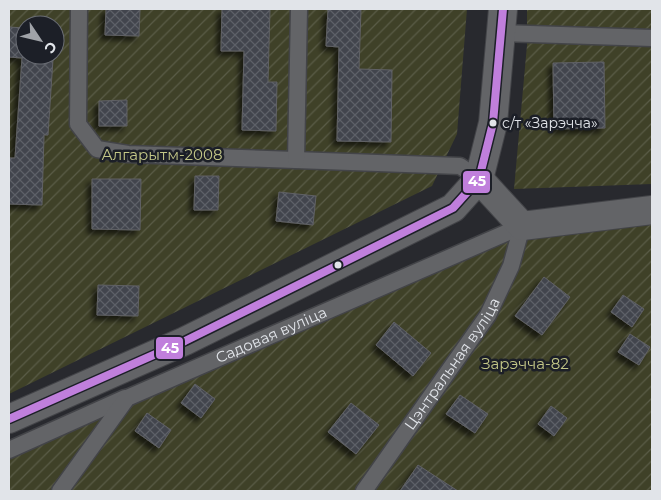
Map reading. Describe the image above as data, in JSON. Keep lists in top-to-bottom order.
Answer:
{
  "streets": {
    "lane": ["Садовая вуліца", "Цэнтральная вуліца"]
  },
  "crossings": [
    ["Садовая вуліца", "Цэнтральная вуліца"]
  ],
  "parks": ["Алгарытм-2008", "Зарэчча-82"],
  "places": ["с/т «Зарэчча»"],
  "lines": ["transit line 45"],
  "north": "bottom right"
}
